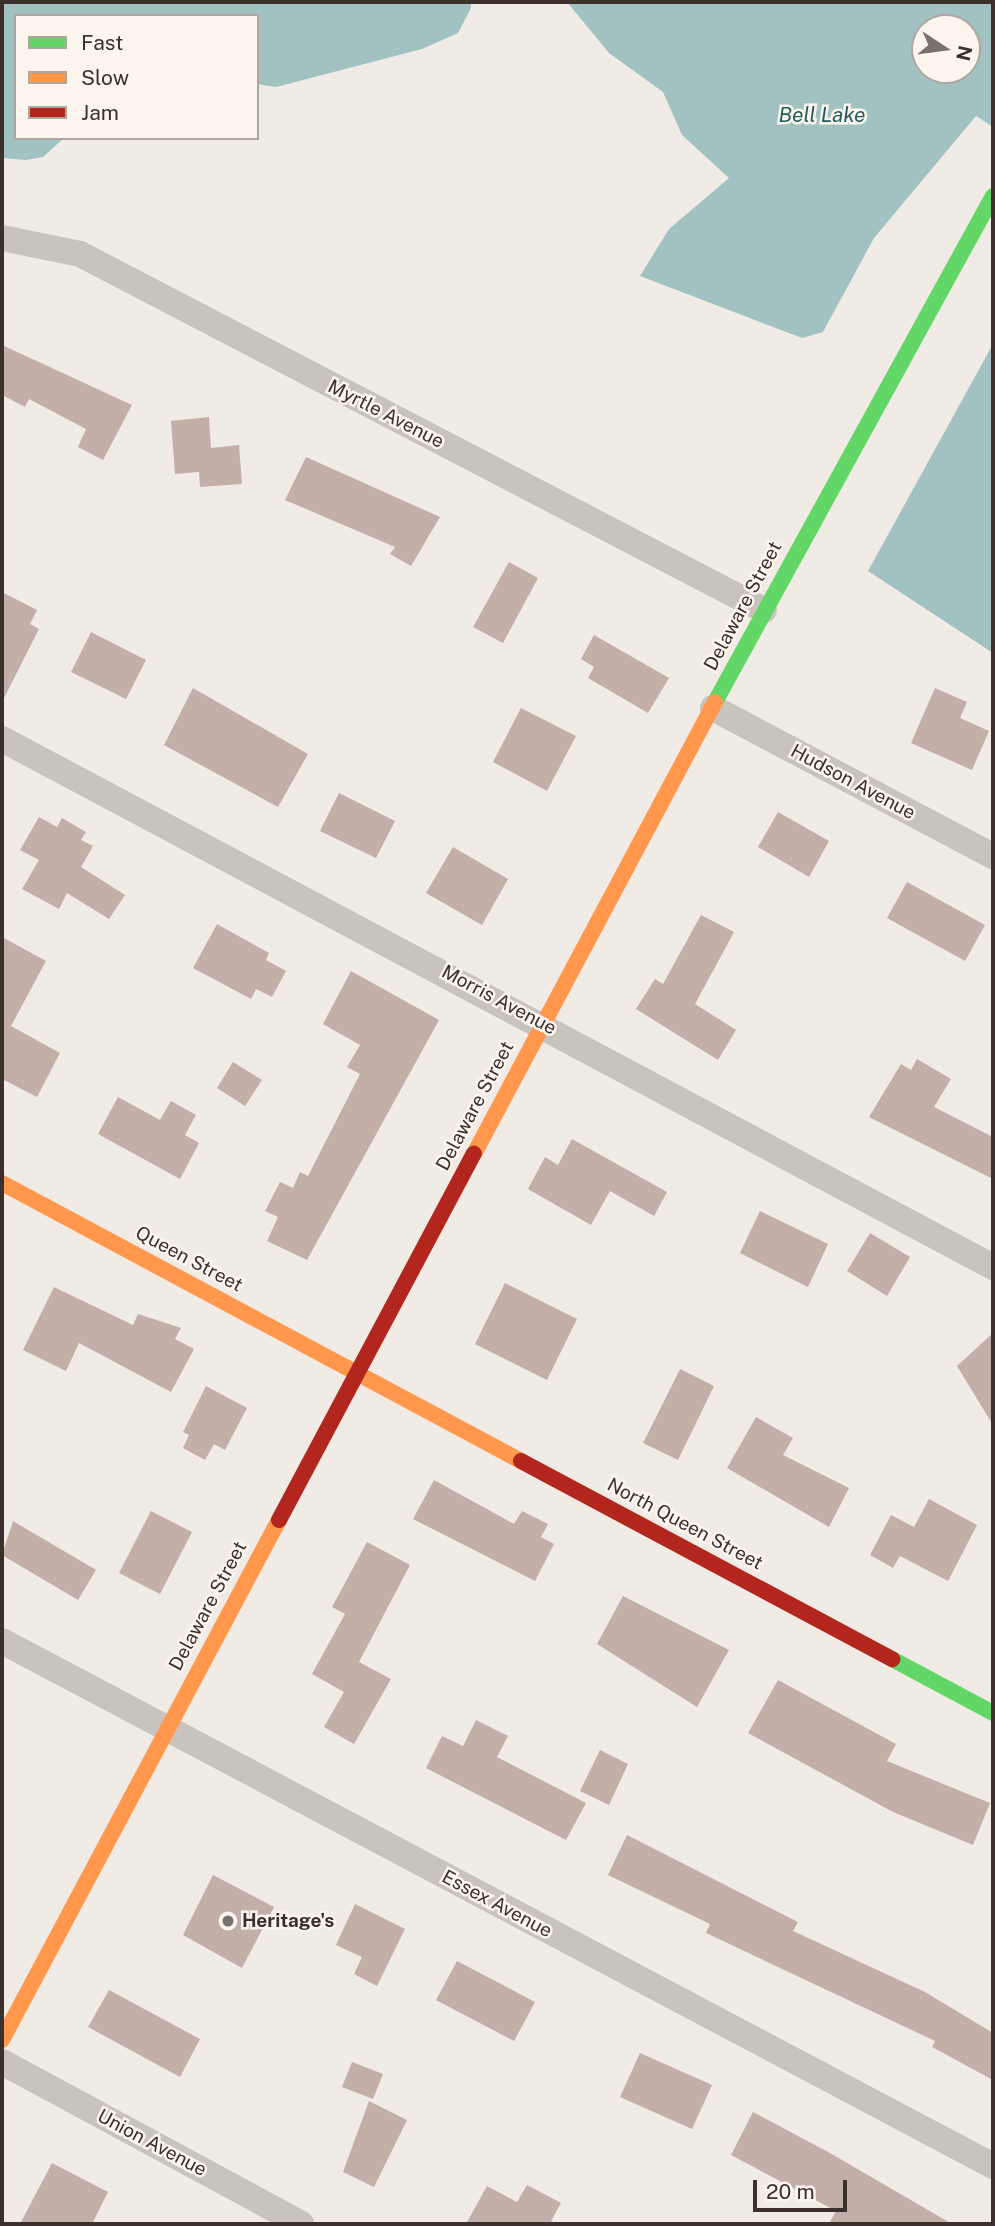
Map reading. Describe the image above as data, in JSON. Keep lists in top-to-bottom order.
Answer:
{
  "streets": {
    "main road": ["Delaware Street", "Queen Street", "North Queen Street"],
    "street": [
      "Myrtle Avenue",
      "Hudson Avenue",
      "Morris Avenue",
      "Essex Avenue",
      "Union Avenue"
    ]
  },
  "crossings": [
    ["Myrtle Avenue", "Delaware Street"],
    ["Delaware Street", "Hudson Avenue"],
    ["Delaware Street", "Morris Avenue"],
    ["Delaware Street", "Queen Street"],
    ["Delaware Street", "North Queen Street"],
    ["Delaware Street", "Essex Avenue"],
    ["Queen Street", "North Queen Street"]
  ],
  "water": ["Bell Lake"],
  "places": ["Heritage's"],
  "legend": ["Fast", "Slow", "Jam"],
  "scale_bar": "20 m",
  "north": "right"
}
